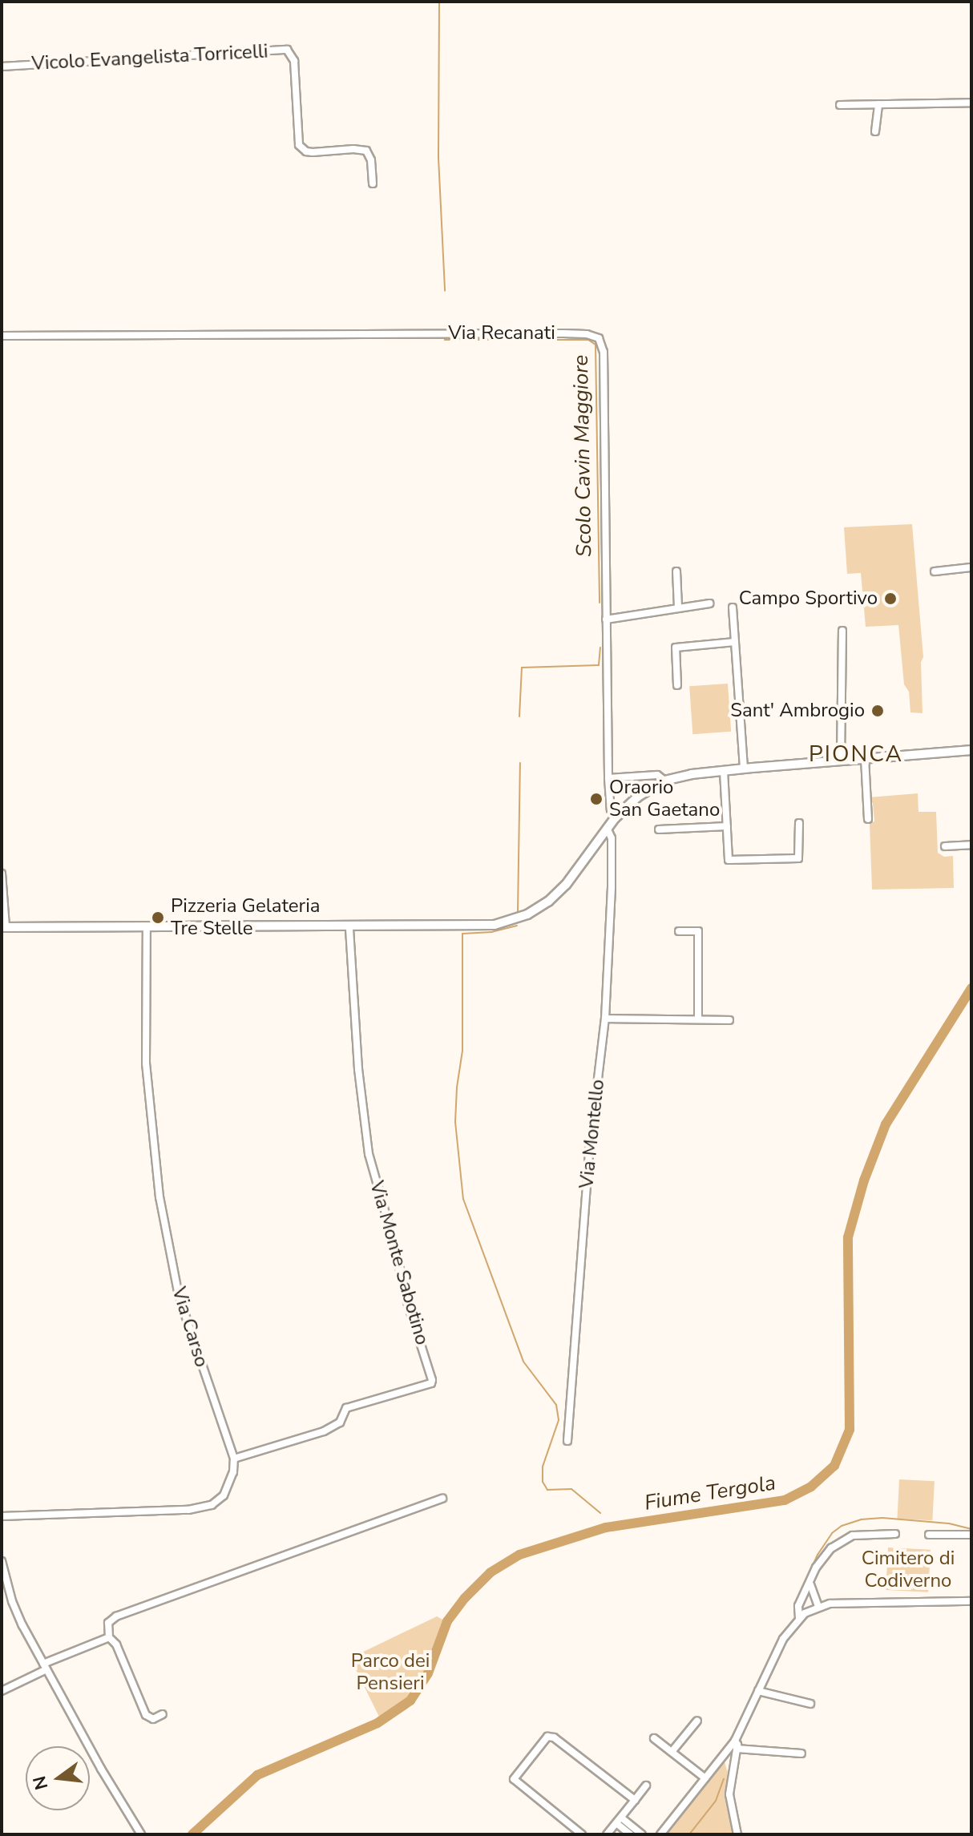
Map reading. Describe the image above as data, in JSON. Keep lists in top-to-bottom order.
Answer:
{
  "streets": {
    "street": [
      "Vicolo Evangelista Torricelli",
      "Via Recanati",
      "Via Montello",
      "Via Monte Sabotino",
      "Via Carso"
    ]
  },
  "crossings": [
    ["Via Monte Sabotino", "Via Carso"]
  ],
  "districts": ["PIONCA"],
  "water": ["Scolo Cavin Maggiore", "Fiume Tergola"],
  "parks": ["Cimitero di Codiverno", "Parco dei Pensieri"],
  "places": [
    "Campo Sportivo",
    "Sant' Ambrogio",
    "Oraorio San Gaetano",
    "Pizzeria Gelateria Tre Stelle"
  ],
  "north": "left"
}
